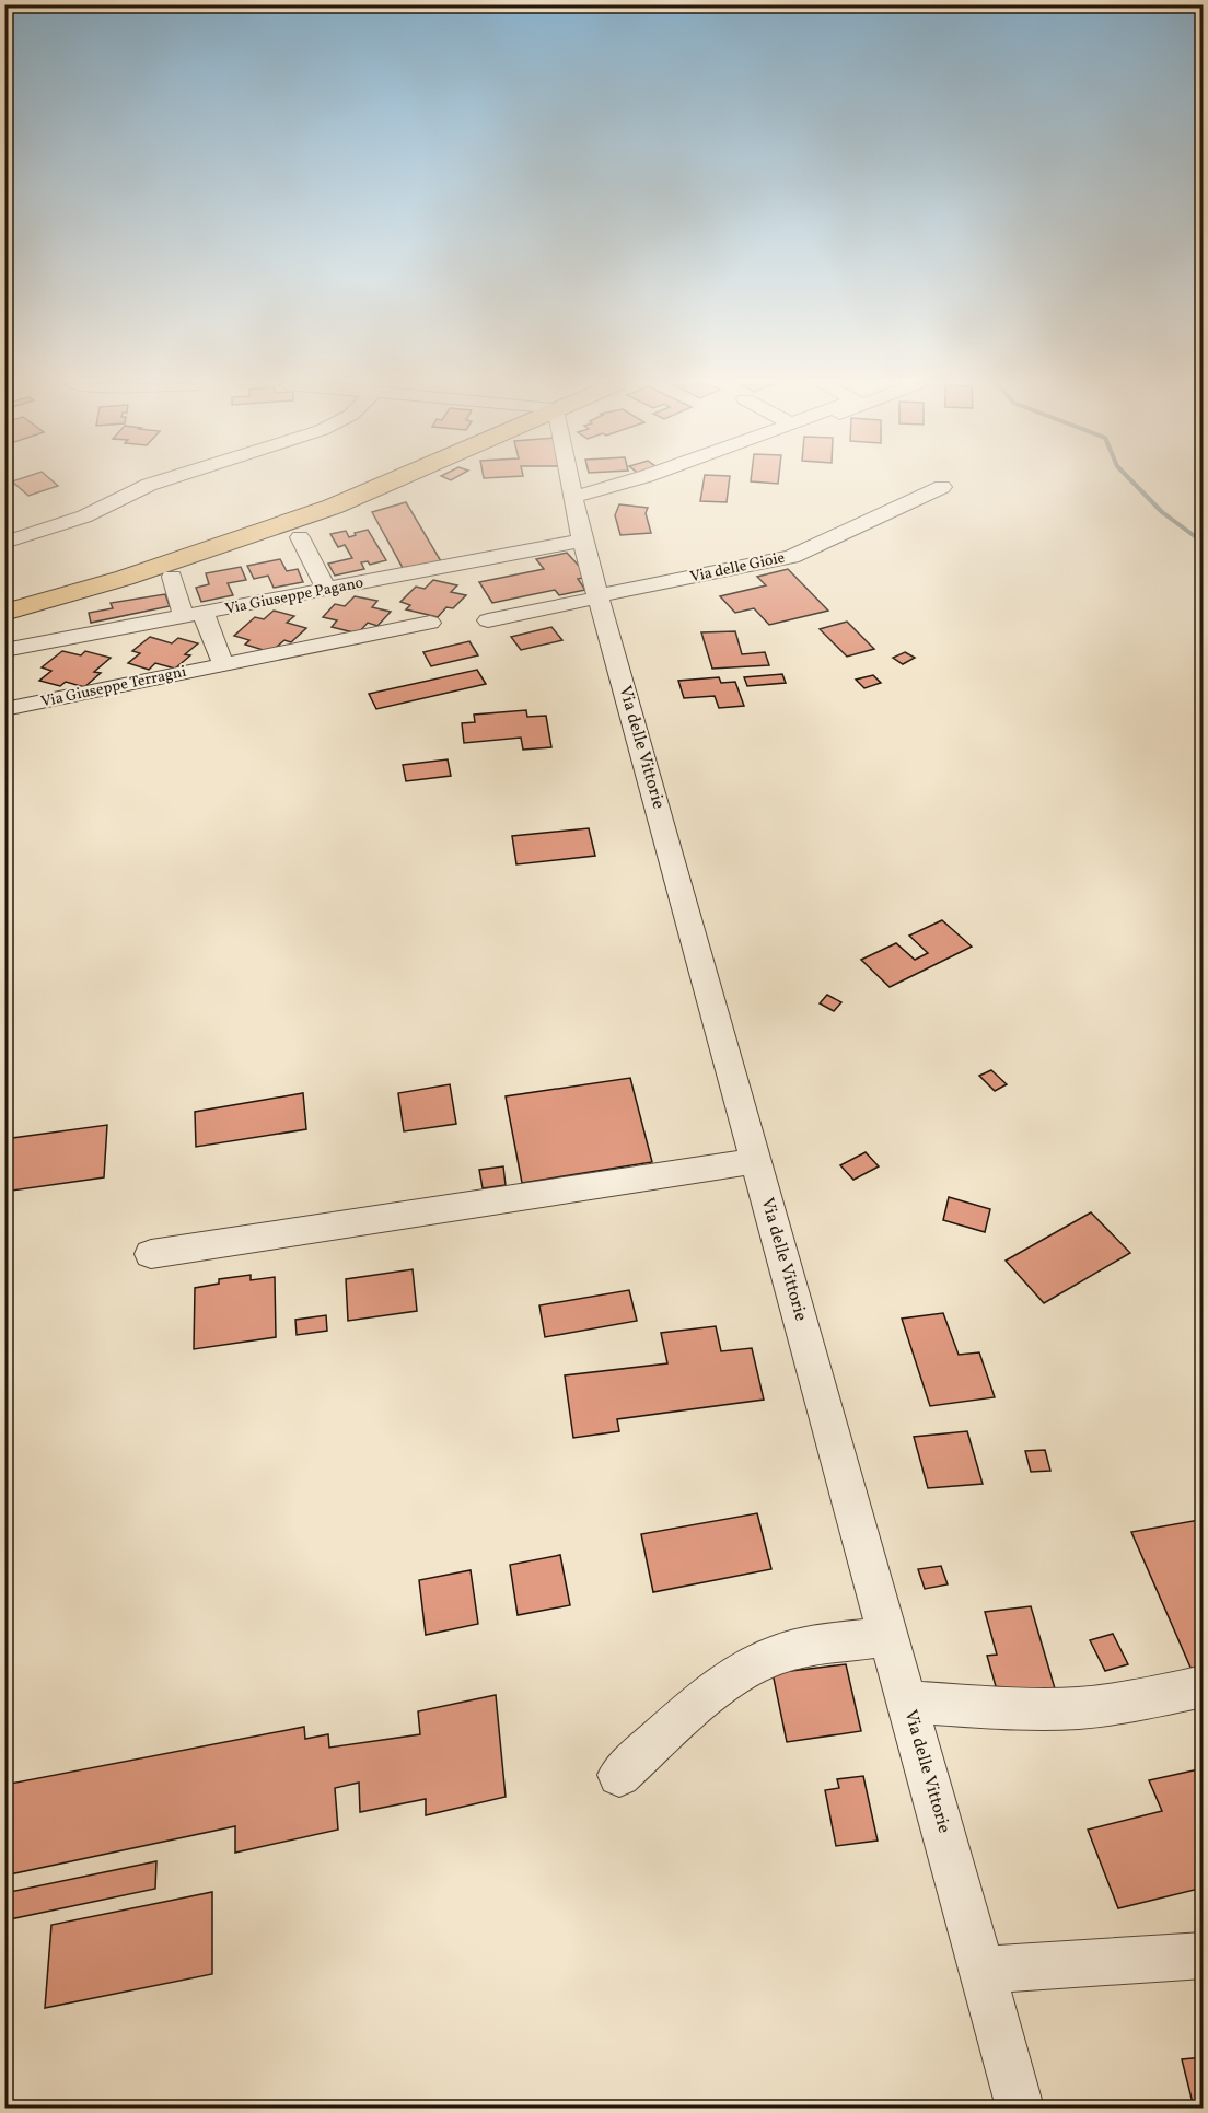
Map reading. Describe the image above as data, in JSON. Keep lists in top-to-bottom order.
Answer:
{
  "streets": {
    "street": [
      "Via delle Gioie",
      "Via Giuseppe Pagano",
      "Via Giuseppe Terragni",
      "Via delle Vittorie"
    ]
  },
  "crossings": [
    ["Via delle Gioie", "Via delle Vittorie"],
    ["Via Giuseppe Pagano", "Via delle Vittorie"]
  ]
}
